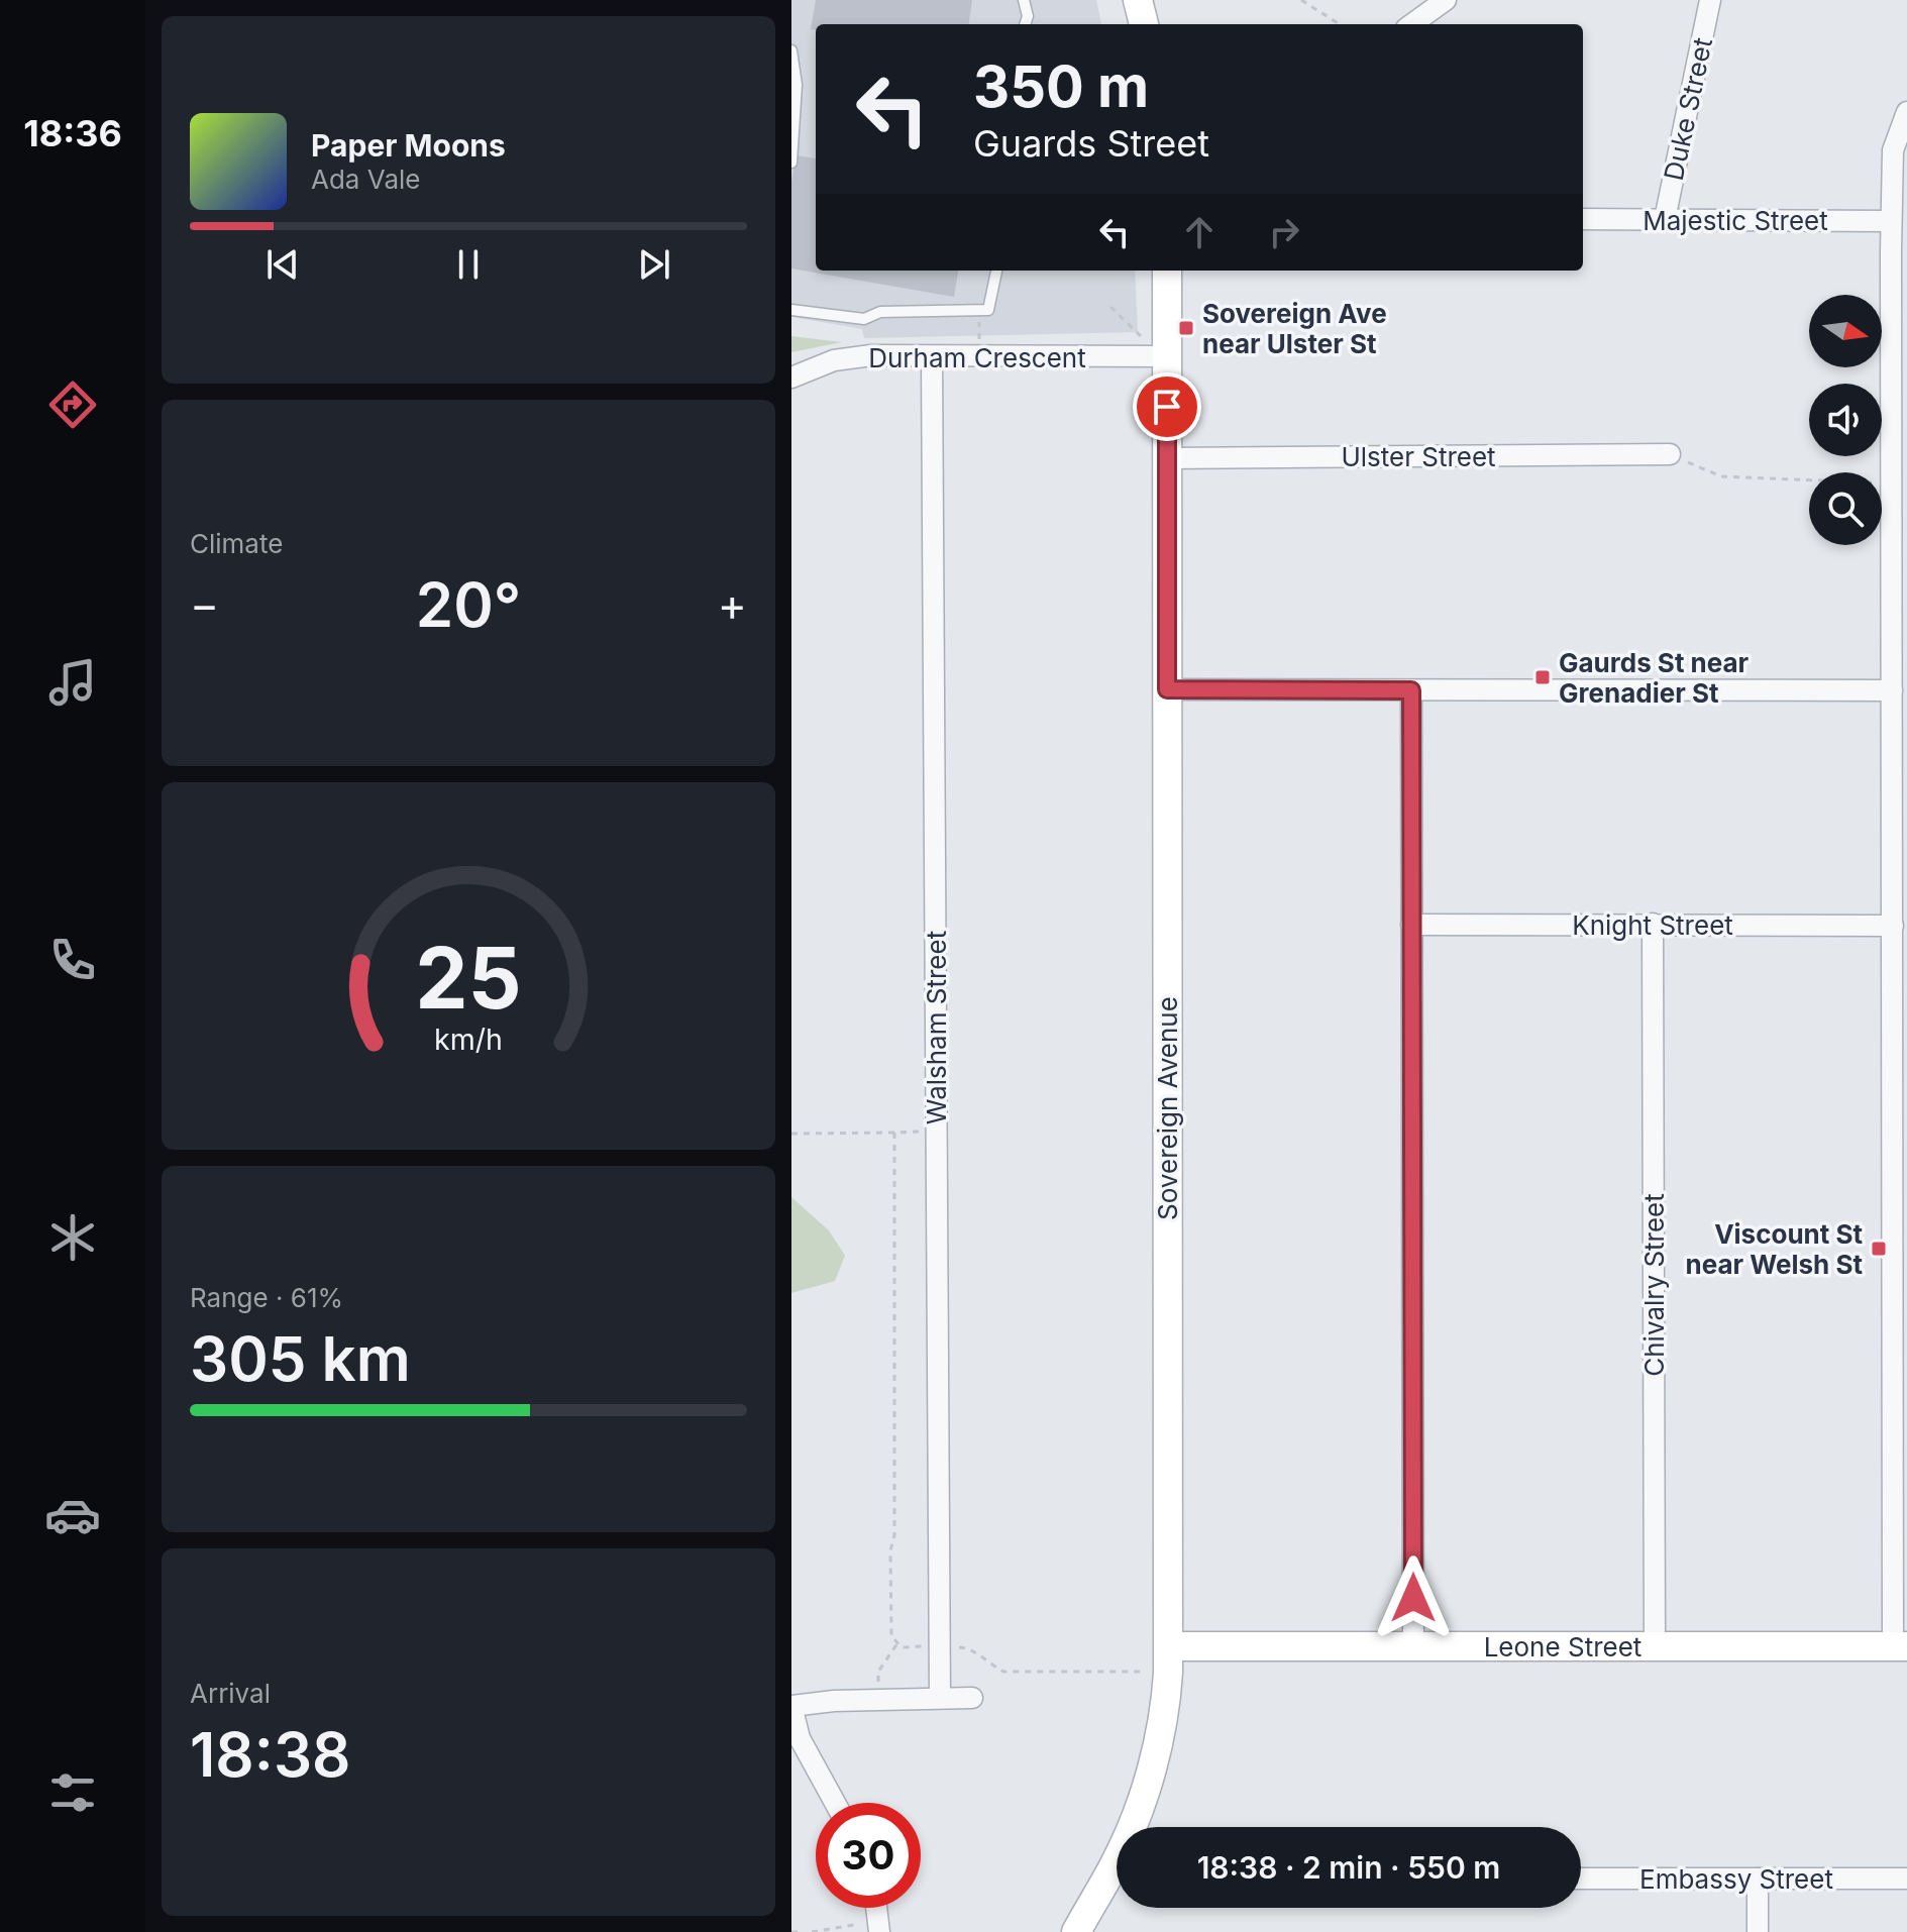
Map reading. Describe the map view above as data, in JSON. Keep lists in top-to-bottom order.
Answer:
{
  "streets": {
    "street": [
      "Duke Street",
      "Majestic Street",
      "Durham Crescent",
      "Ulster Street",
      "Knight Street",
      "Walsham Street",
      "Sovereign Avenue",
      "Chivalry Street",
      "Leone Street",
      "Embassy Street"
    ]
  },
  "crossings": [
    ["Duke Street", "Majestic Street"],
    ["Durham Crescent", "Walsham Street"],
    ["Durham Crescent", "Sovereign Avenue"],
    ["Ulster Street", "Sovereign Avenue"],
    ["Knight Street", "Chivalry Street"],
    ["Sovereign Avenue", "Leone Street"],
    ["Chivalry Street", "Leone Street"]
  ],
  "places": {
    "transit": ["Sovereign Ave near Ulster St", "Gaurds St near Grenadier St", "Viscount St near Welsh St"]
  },
  "north": "right",
  "page": {
    "tabs": "18:36",
    "turn": ["350 m", "Guards Street"],
    "song": ["Paper Moons", "Ada Vale"],
    "tile": [
      "Climate",
      ["Range · 61%", "305 km"],
      ["Arrival", "18:38"]
    ],
    "heat": ["−", "20°", "+"],
    "limit": "30",
    "trip": "18:38 · 2 min · 550 m",
    "gauge": ["25", "km/h"]
  }
}
